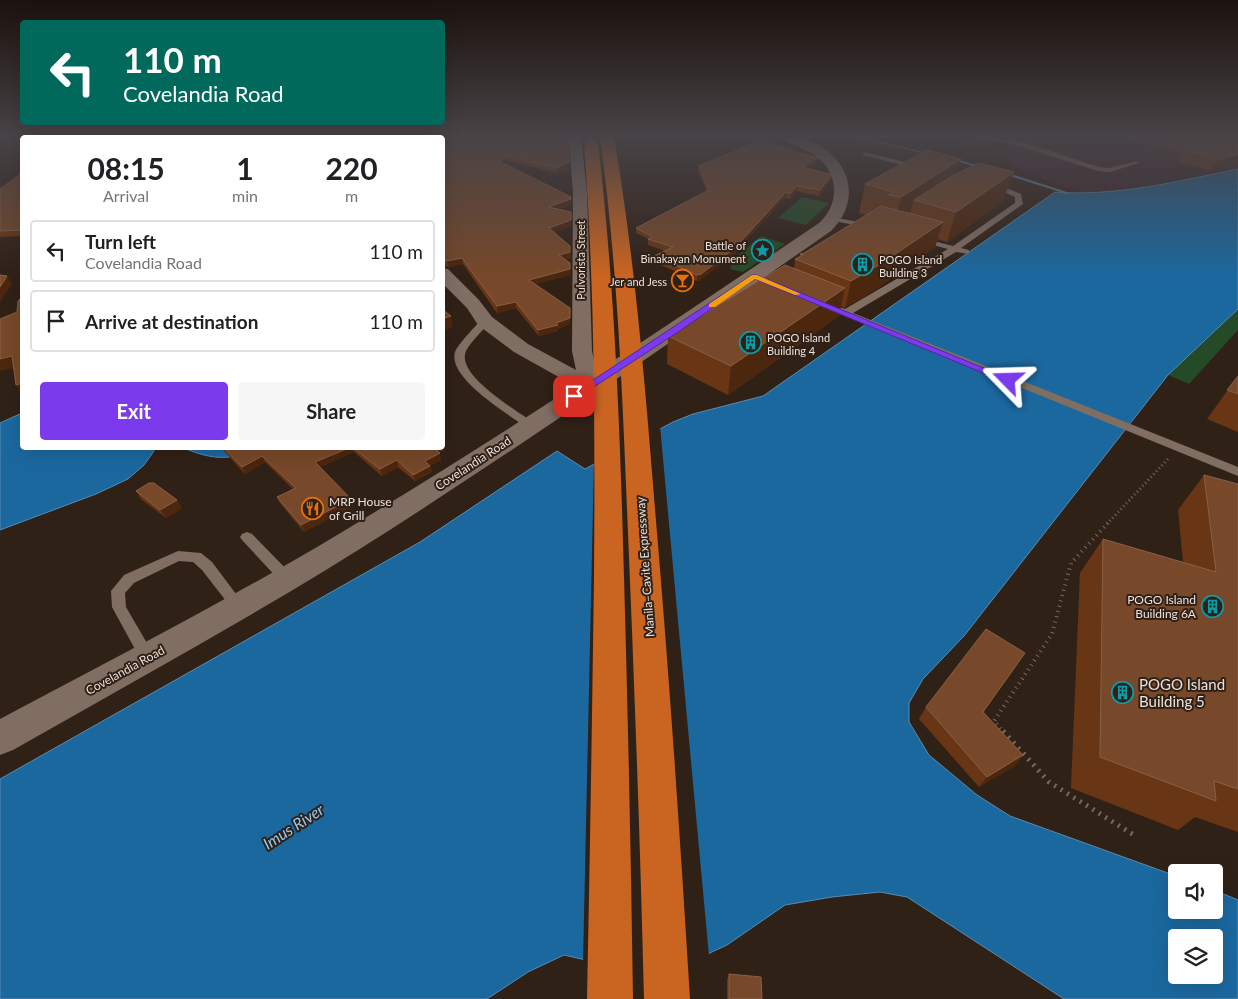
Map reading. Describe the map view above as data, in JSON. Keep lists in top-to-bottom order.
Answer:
{
  "streets": {
    "highway": ["Manila–Cavite Expressway"],
    "main road": ["Covelandia Road"],
    "street": ["Pulvorista Street"]
  },
  "crossings": [
    ["Pulvorista Street", "Covelandia Road"]
  ],
  "water": ["Imus River"],
  "places": {
    "place": ["Battle of Binakayan Monument"],
    "building": [
      "POGO Island Building 3",
      "POGO Island Building 4",
      "POGO Island Building 6A",
      "POGO Island Building 5"
    ],
    "bar": ["Jer and Jess"],
    "restaurant": ["MRP House of Grill"]
  },
  "page": {
    "turn": ["110 m", "Covelandia Road"],
    "eta": [
      "08:15",
      "Arrival",
      "1",
      "min",
      "220",
      "m"
    ],
    "list": [
      {
        "name": "Turn left",
        "note": "Covelandia Road",
        "value": "110 m"
      },
      {
        "name": "Arrive at destination",
        "value": "110 m"
      }
    ],
    "buttons": ["Exit", "Share"]
  }
}
